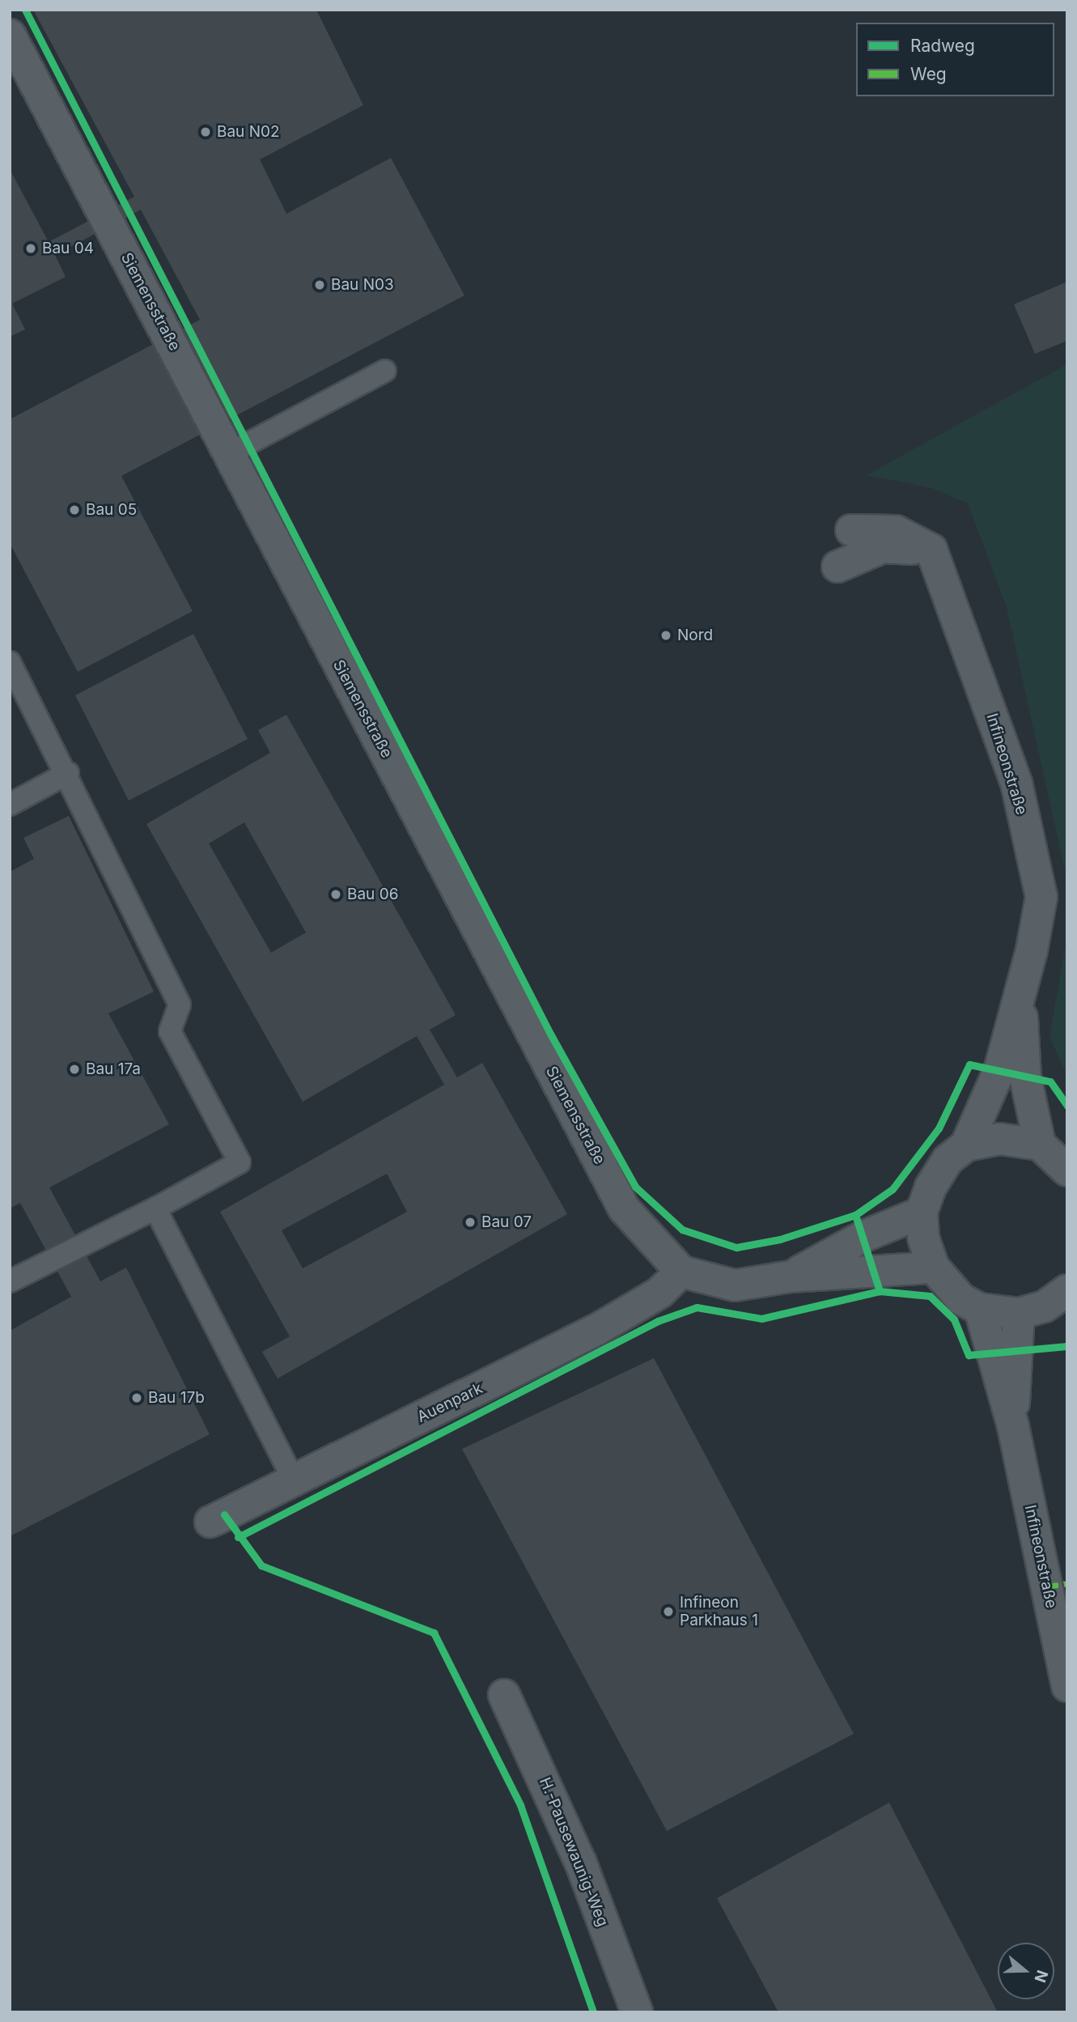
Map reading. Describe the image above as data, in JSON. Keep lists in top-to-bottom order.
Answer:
{
  "streets": {
    "street": [
      "Siemensstraße",
      "Infineonstraße",
      "Auenpark",
      "H.-Pausewaunig-Weg"
    ]
  },
  "crossings": [
    ["Siemensstraße", "Auenpark"]
  ],
  "places": [
    "Bau N02",
    "Bau 04",
    "Bau N03",
    "Bau 05",
    "Nord",
    "Bau 06",
    "Bau 17a",
    "Bau 07",
    "Bau 17b",
    "Infineon Parkhaus 1"
  ],
  "legend": ["Radweg", "Weg"],
  "north": "right"
}
